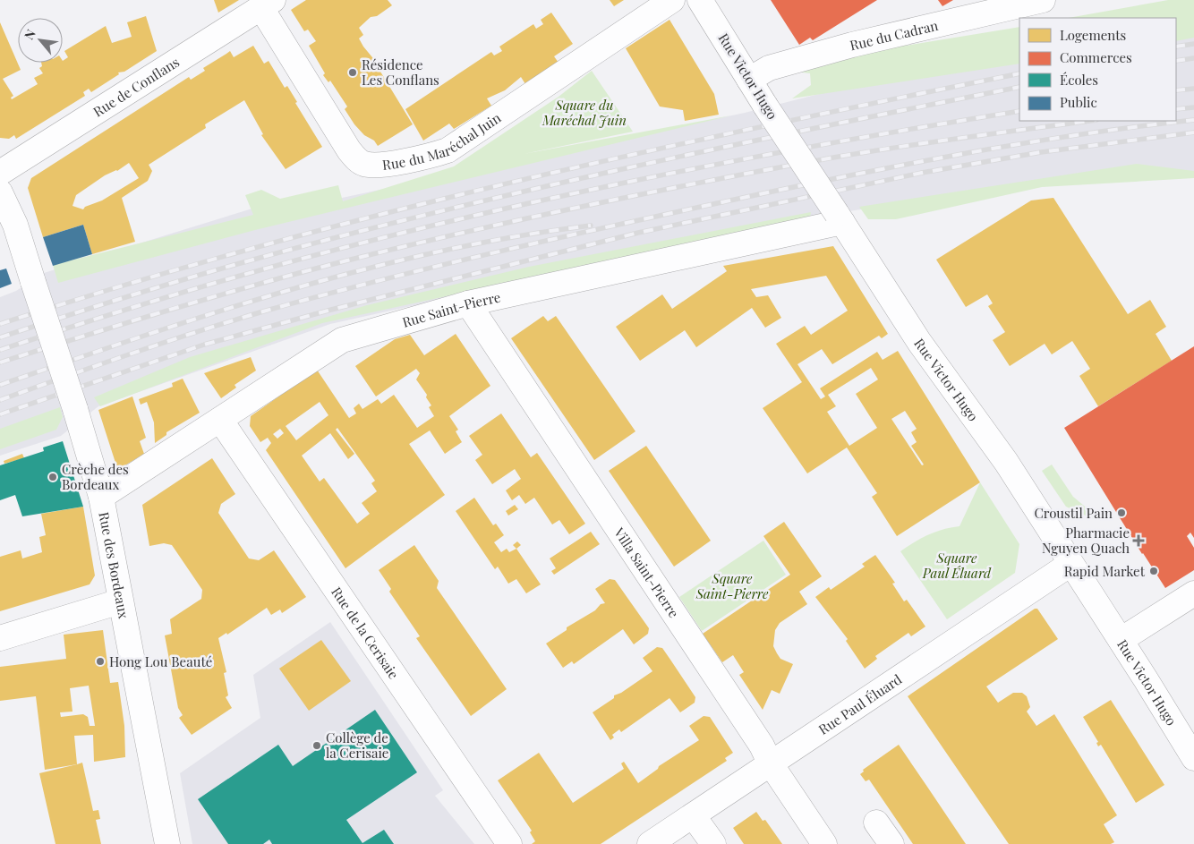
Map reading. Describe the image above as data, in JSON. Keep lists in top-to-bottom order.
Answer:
{
  "streets": {
    "street": [
      "Rue du Cadran",
      "Rue Victor Hugo",
      "Rue de Conflans",
      "Rue du Maréchal Juin",
      "Rue Saint-Pierre",
      "Rue des Bordeaux",
      "Villa Saint-Pierre",
      "Rue de la Cerisaie",
      "Rue Paul Éluard"
    ]
  },
  "crossings": [
    ["Rue du Cadran", "Rue Victor Hugo"],
    ["Rue Victor Hugo", "Rue Saint-Pierre"],
    ["Rue Victor Hugo", "Rue Paul Éluard"],
    ["Rue de Conflans", "Rue du Maréchal Juin"],
    ["Rue Saint-Pierre", "Rue des Bordeaux"],
    ["Rue Saint-Pierre", "Villa Saint-Pierre"],
    ["Rue Saint-Pierre", "Rue de la Cerisaie"],
    ["Villa Saint-Pierre", "Rue Paul Éluard"]
  ],
  "parks": ["Square du Maréchal Juin", "Square Paul Éluard", "Square Saint-Pierre"],
  "places": {
    "other": [
      "Résidence Les Conflans",
      "Crèche des Bordeaux",
      "Croustil Pain",
      "Rapid Market",
      "Hong Lou Beauté",
      "Collège de la Cerisaie"
    ],
    "health": ["Pharmacie Nguyen Quach"]
  },
  "legend": [
    "Logements",
    "Commerces",
    "Écoles",
    "Public"
  ],
  "north": "top left"
}
